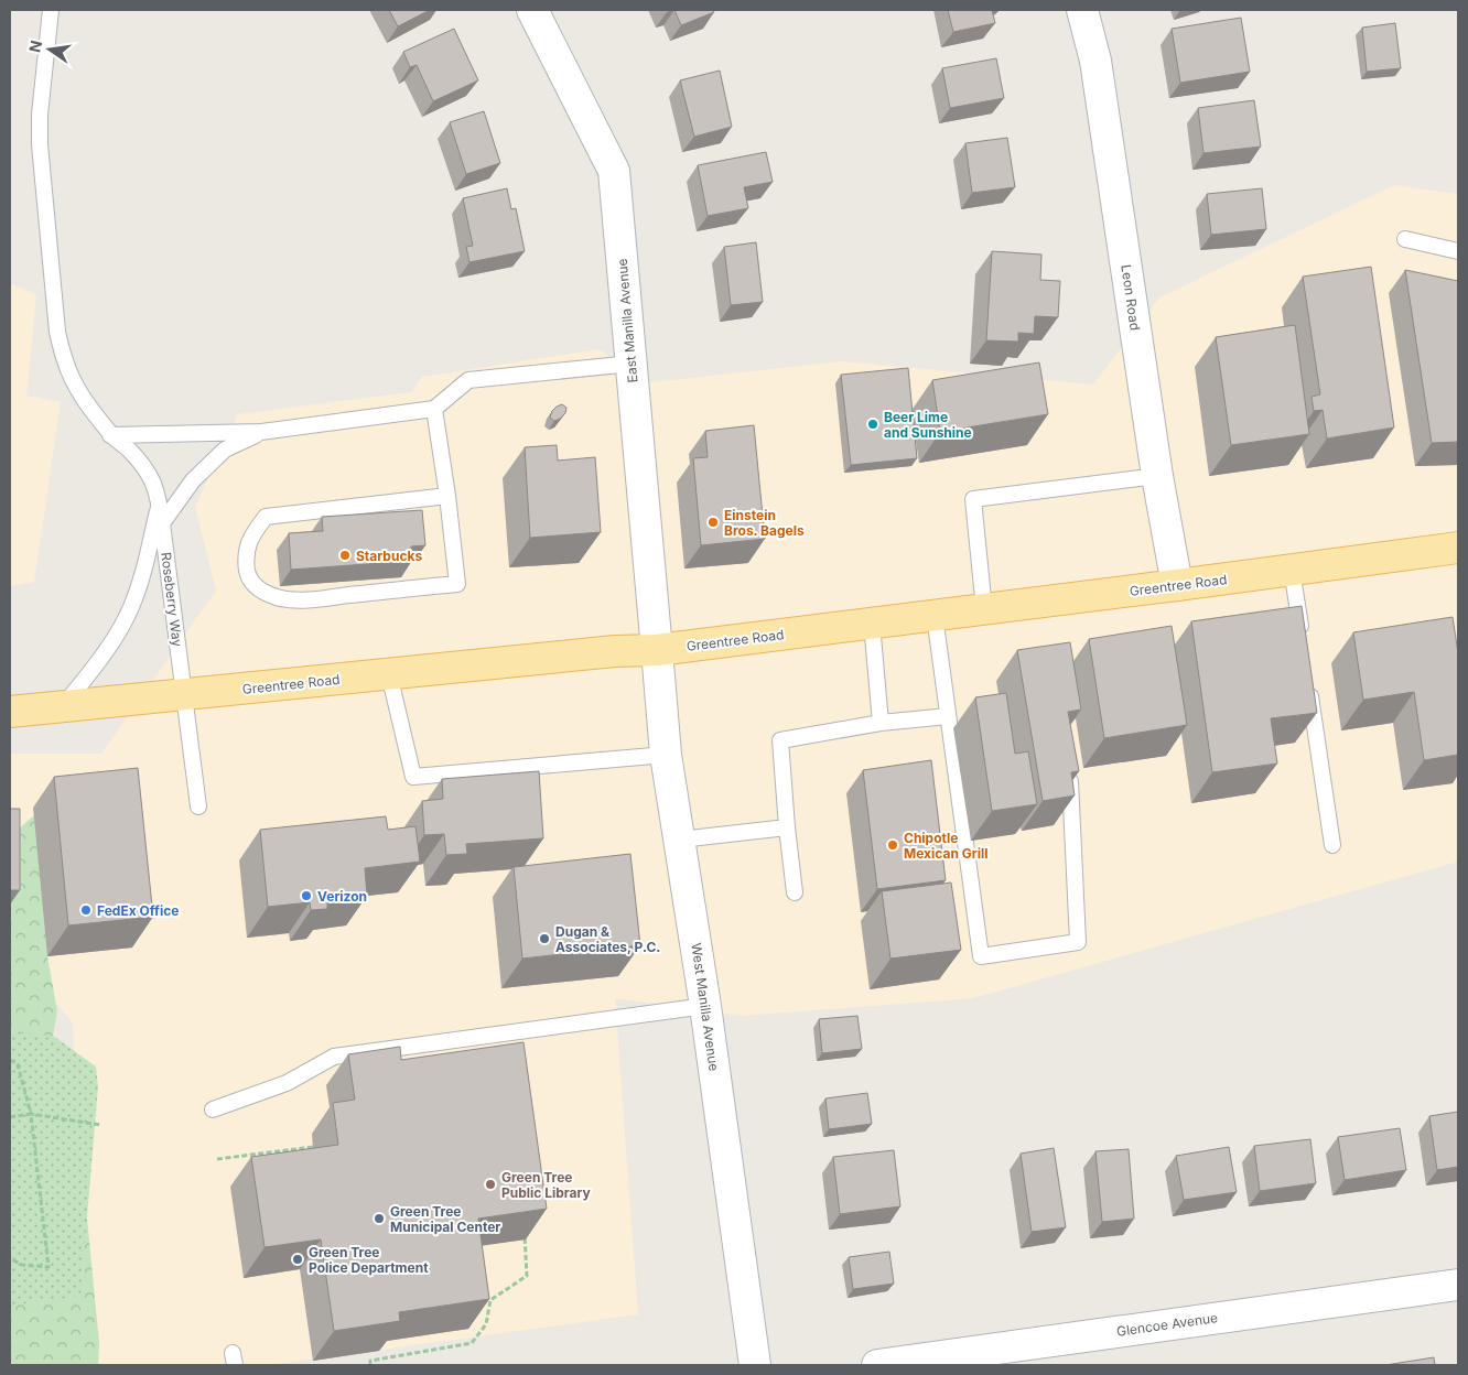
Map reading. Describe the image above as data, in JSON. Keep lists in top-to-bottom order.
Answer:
{
  "streets": {
    "main road": ["Greentree Road"],
    "street": [
      "Leon Road",
      "East Manilla Avenue",
      "West Manilla Avenue",
      "Glencoe Avenue"
    ],
    "lane": ["Roseberry Way"]
  },
  "crossings": [
    ["Leon Road", "Greentree Road"],
    ["East Manilla Avenue", "Greentree Road"],
    ["East Manilla Avenue", "West Manilla Avenue"],
    ["Greentree Road", "Roseberry Way"],
    ["Greentree Road", "West Manilla Avenue"]
  ],
  "places": [
    "Beer Lime and Sunshine",
    "Einstein Bros. Bagels",
    "Starbucks",
    "Chipotle Mexican Grill",
    "Verizon",
    "FedEx Office",
    "Dugan & Associates, P.C.",
    "Green Tree Public Library",
    "Green Tree Municipal Center",
    "Green Tree Police Department"
  ],
  "north": "left"
}
